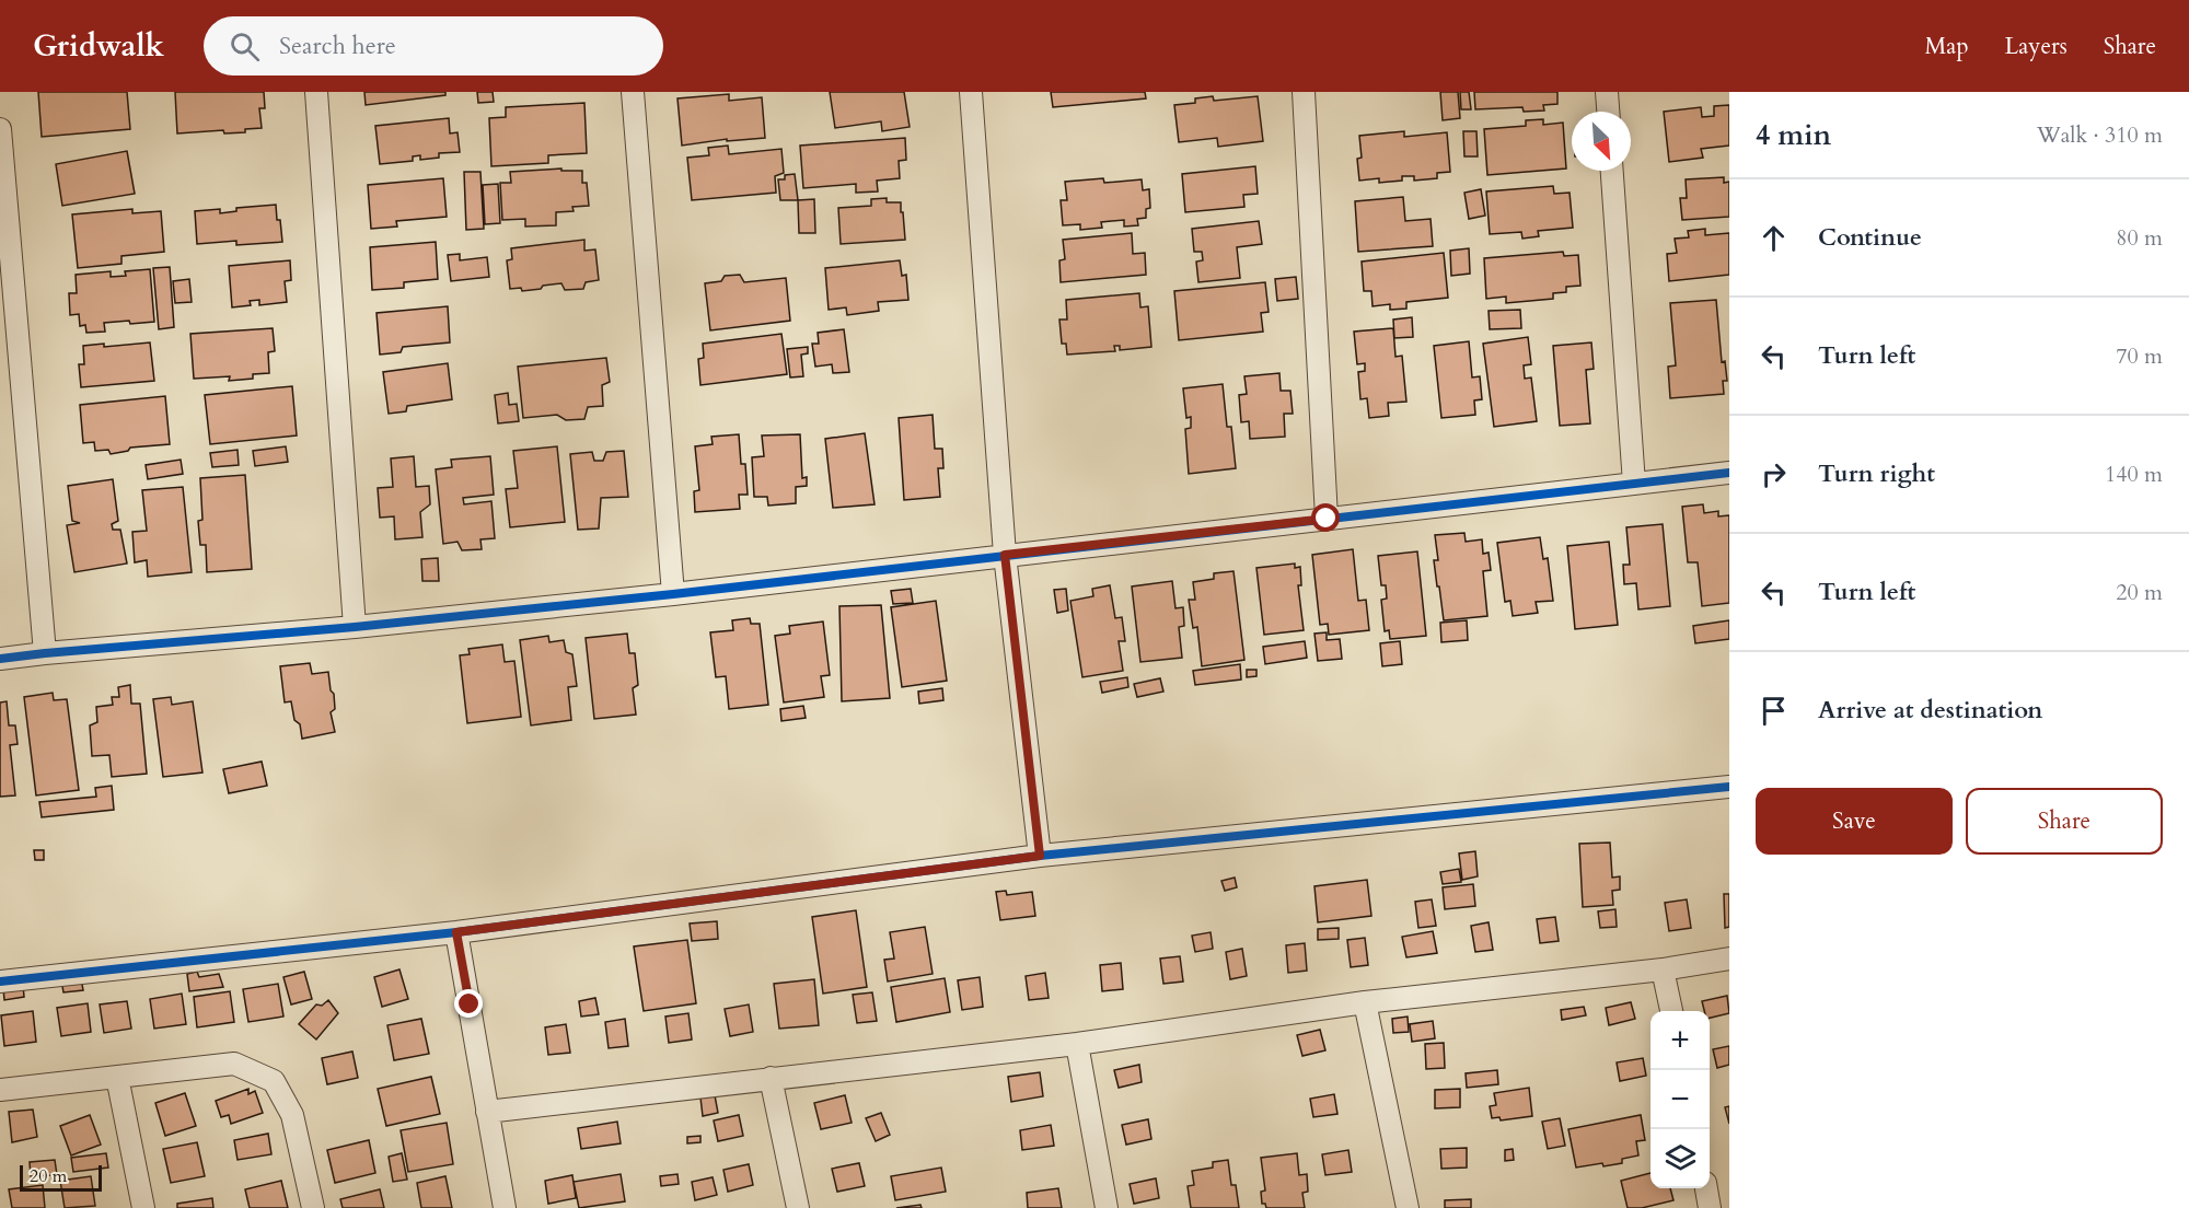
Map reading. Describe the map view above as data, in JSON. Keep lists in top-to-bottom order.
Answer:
{
  "scale_bar": "20 m",
  "north": "bottom right",
  "page": {
    "header": "Gridwalk",
    "search": "Search here",
    "nav": ["Map", "Layers", "Share"],
    "heading": ["4 min", "Walk · 310 m"],
    "list": [
      ["Continue", "80 m"],
      ["Turn left", "70 m"],
      ["Turn right", "140 m"],
      ["Turn left", "20 m"],
      "Arrive at destination"
    ],
    "buttons": ["Save", "Share"],
    "map_buttons": ["+", "−"],
    "scale": "20 m"
  }
}
